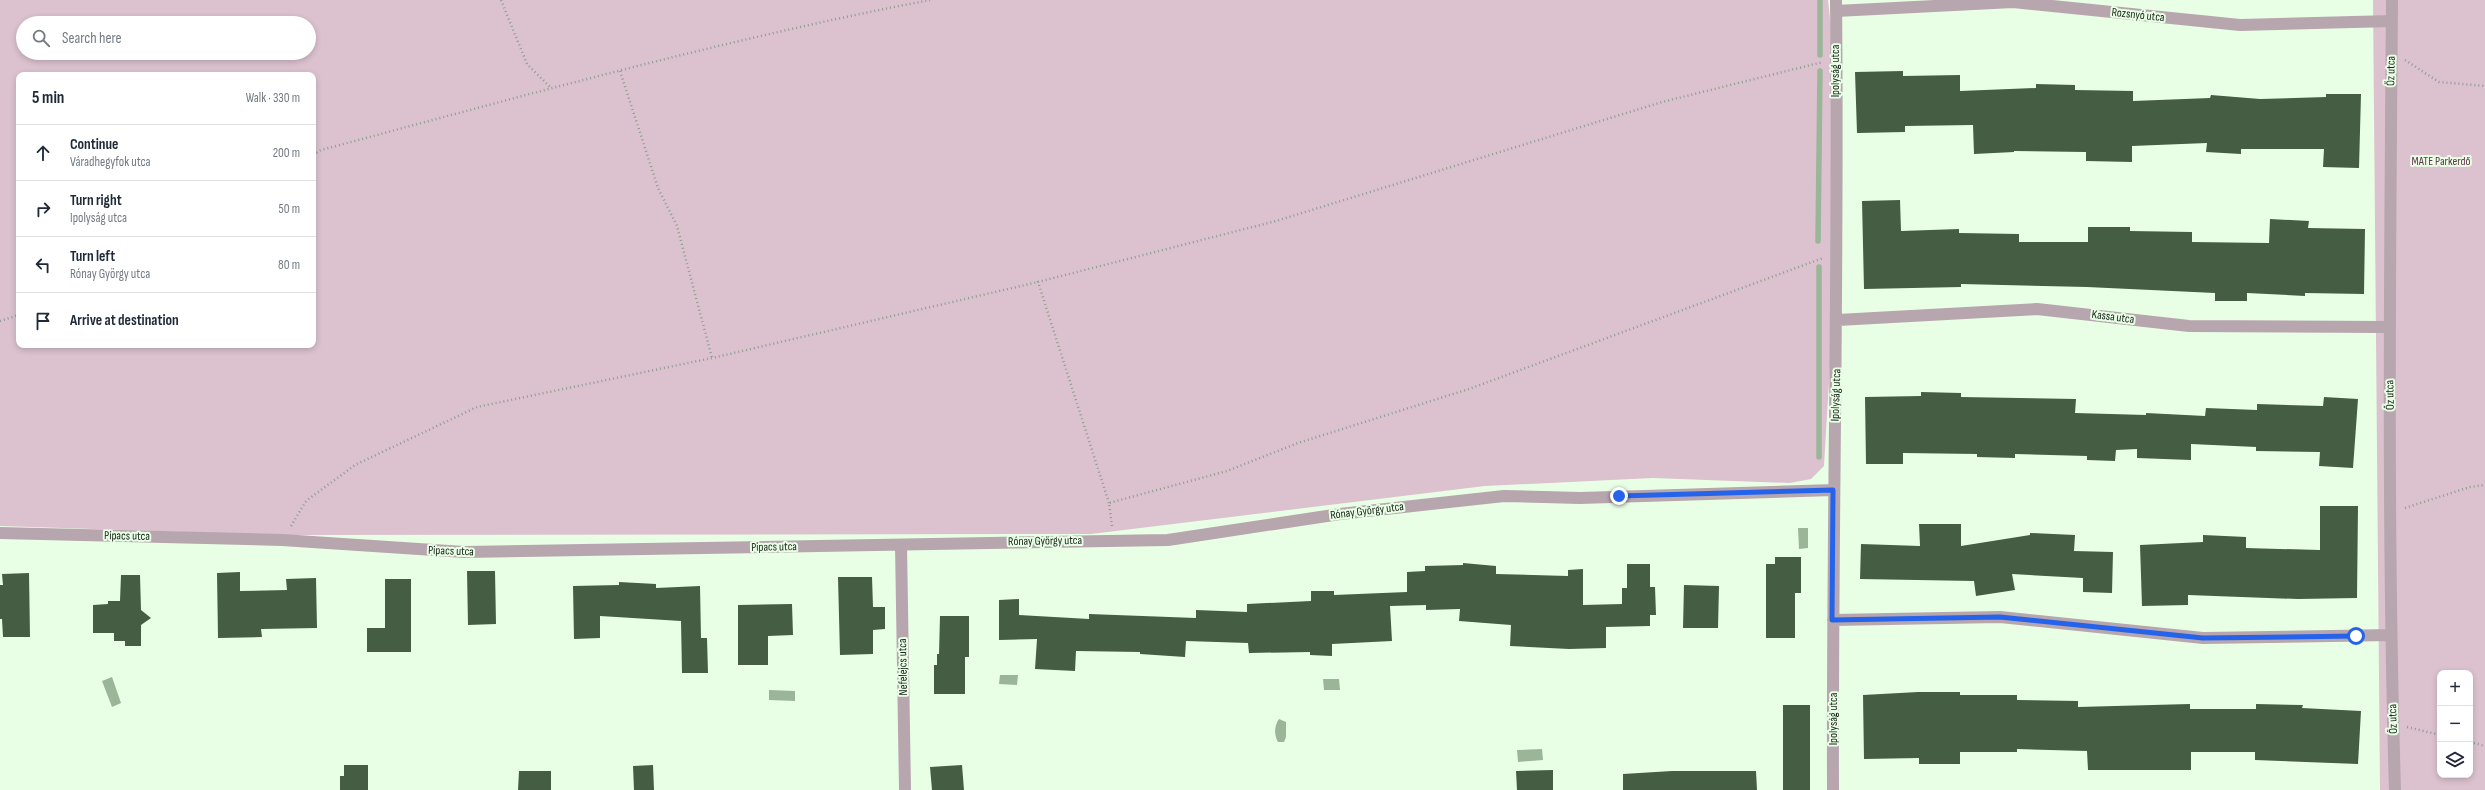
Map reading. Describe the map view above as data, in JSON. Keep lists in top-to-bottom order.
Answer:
{
  "streets": {
    "street": [
      "Rozsnyó utca",
      "Ipolyság utca",
      "Őz utca",
      "Kassa utca",
      "Rónay György utca",
      "Pipacs utca",
      "Nefelejcs utca"
    ]
  },
  "crossings": [
    ["Rozsnyó utca", "Ipolyság utca"],
    ["Rozsnyó utca", "Őz utca"],
    ["Ipolyság utca", "Kassa utca"],
    ["Ipolyság utca", "Rónay György utca"],
    ["Őz utca", "Kassa utca"],
    ["Rónay György utca", "Pipacs utca"],
    ["Rónay György utca", "Nefelejcs utca"],
    ["Pipacs utca", "Nefelejcs utca"]
  ],
  "parks": ["MATE Parkerdő"],
  "page": {
    "search": "Search here",
    "heading": ["5 min", "Walk · 330 m"],
    "list": [
      ["Continue", "Váradhegyfok utca", "200 m"],
      ["Turn right", "Ipolyság utca", "50 m"],
      ["Turn left", "Rónay György utca", "80 m"],
      "Arrive at destination"
    ],
    "map_buttons": ["+", "−"]
  }
}
